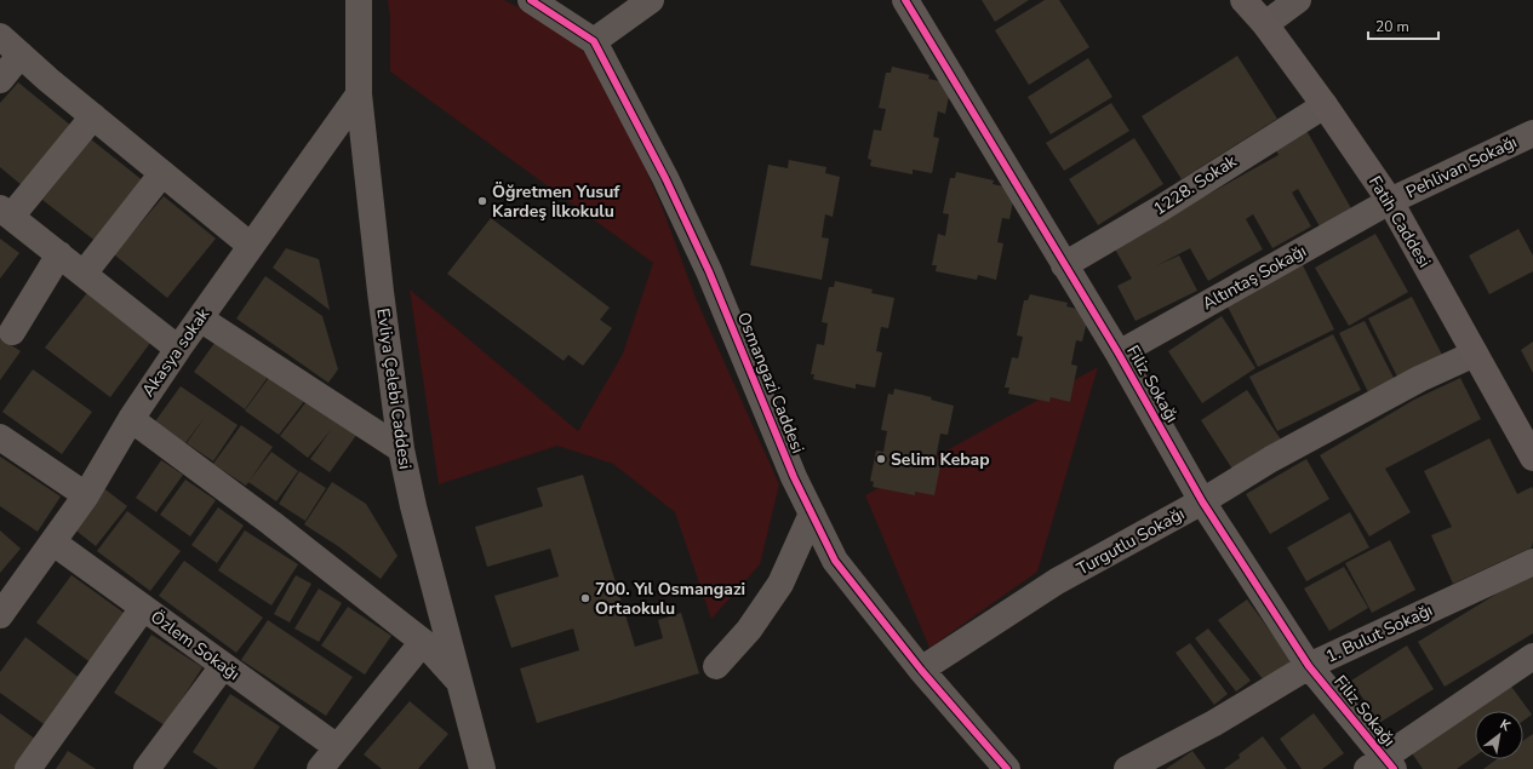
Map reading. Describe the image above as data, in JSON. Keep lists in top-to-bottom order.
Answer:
{
  "streets": {
    "main road": ["Fatih Caddesi"],
    "street": [
      "Pehlivan Sokağı",
      "1228. Sokak",
      "Altıntaş Sokağı",
      "Akasya sokak",
      "Osmangazi Caddesi",
      "Filiz Sokağı",
      "Evliya Çelebi Caddesi",
      "Turgutlu Sokağı",
      "1. Bulut Sokağı",
      "Özlem Sokağı"
    ]
  },
  "crossings": [
    ["Pehlivan Sokağı", "Fatih Caddesi"],
    ["Pehlivan Sokağı", "Altıntaş Sokağı"],
    ["1228. Sokak", "Fatih Caddesi"],
    ["1228. Sokak", "Filiz Sokağı"],
    ["Fatih Caddesi", "Altıntaş Sokağı"],
    ["Fatih Caddesi", "Turgutlu Sokağı"],
    ["Altıntaş Sokağı", "Filiz Sokağı"],
    ["Akasya sokak", "Evliya Çelebi Caddesi"],
    ["Akasya sokak", "Özlem Sokağı"],
    ["Osmangazi Caddesi", "Turgutlu Sokağı"],
    ["Filiz Sokağı", "Turgutlu Sokağı"],
    ["Filiz Sokağı", "1. Bulut Sokağı"]
  ],
  "places": ["Öğretmen Yusuf Kardeş İlkokulu", "Selim Kebap", "700. Yıl Osmangazi Ortaokulu"],
  "scale_bar": "20 m",
  "north": "top right"
}
